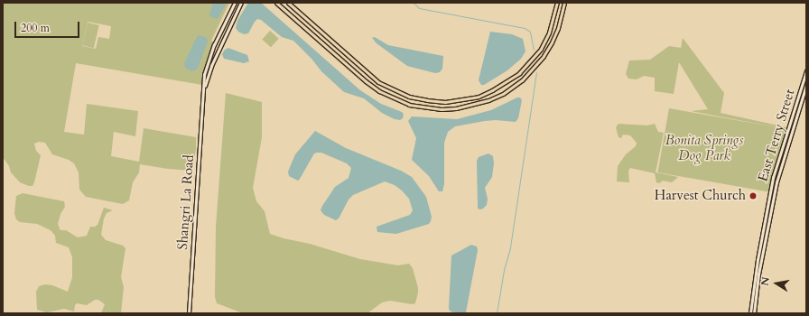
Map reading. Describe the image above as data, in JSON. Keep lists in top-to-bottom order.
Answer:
{
  "streets": {
    "street": ["East Terry Street", "Shangri La Road"]
  },
  "parks": ["Bonita Springs Dog Park"],
  "places": ["Harvest Church"],
  "scale_bar": "200 m",
  "north": "left"
}
